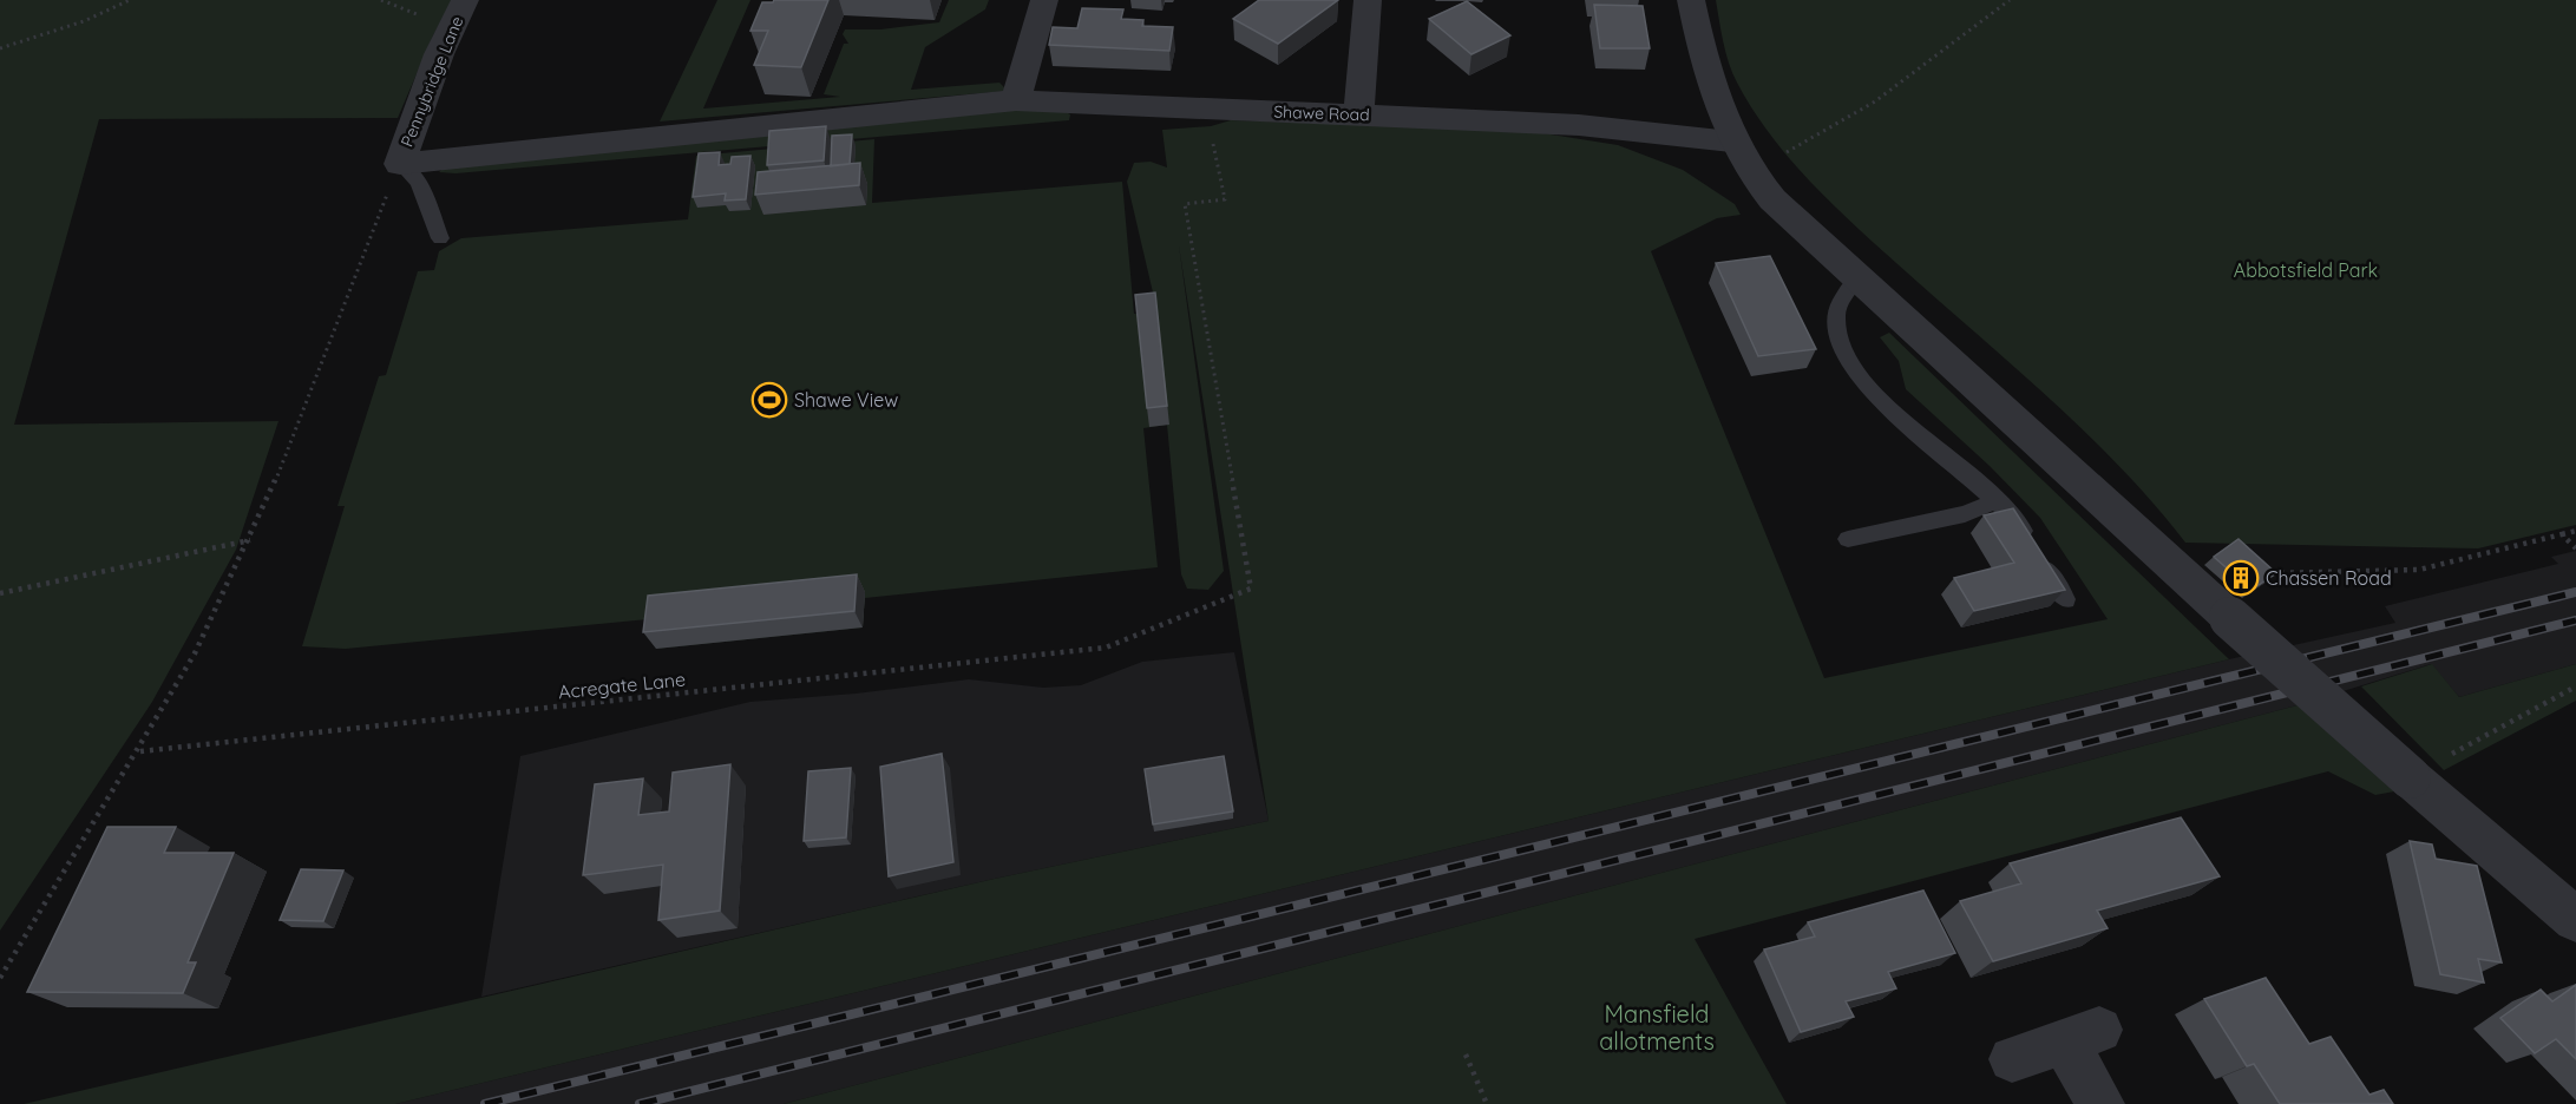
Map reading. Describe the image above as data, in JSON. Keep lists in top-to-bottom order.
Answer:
{
  "streets": {
    "street": ["Pennybridge Lane", "Shawe Road"],
    "path": ["Acregate Lane"]
  },
  "crossings": [
    ["Pennybridge Lane", "Shawe Road"],
    ["Shawe Road", "Acregate Lane"]
  ],
  "parks": ["Abbotsfield Park", "Mansfield allotments"],
  "places": {
    "sports": ["Shawe View"],
    "building": ["Chassen Road"]
  }
}
